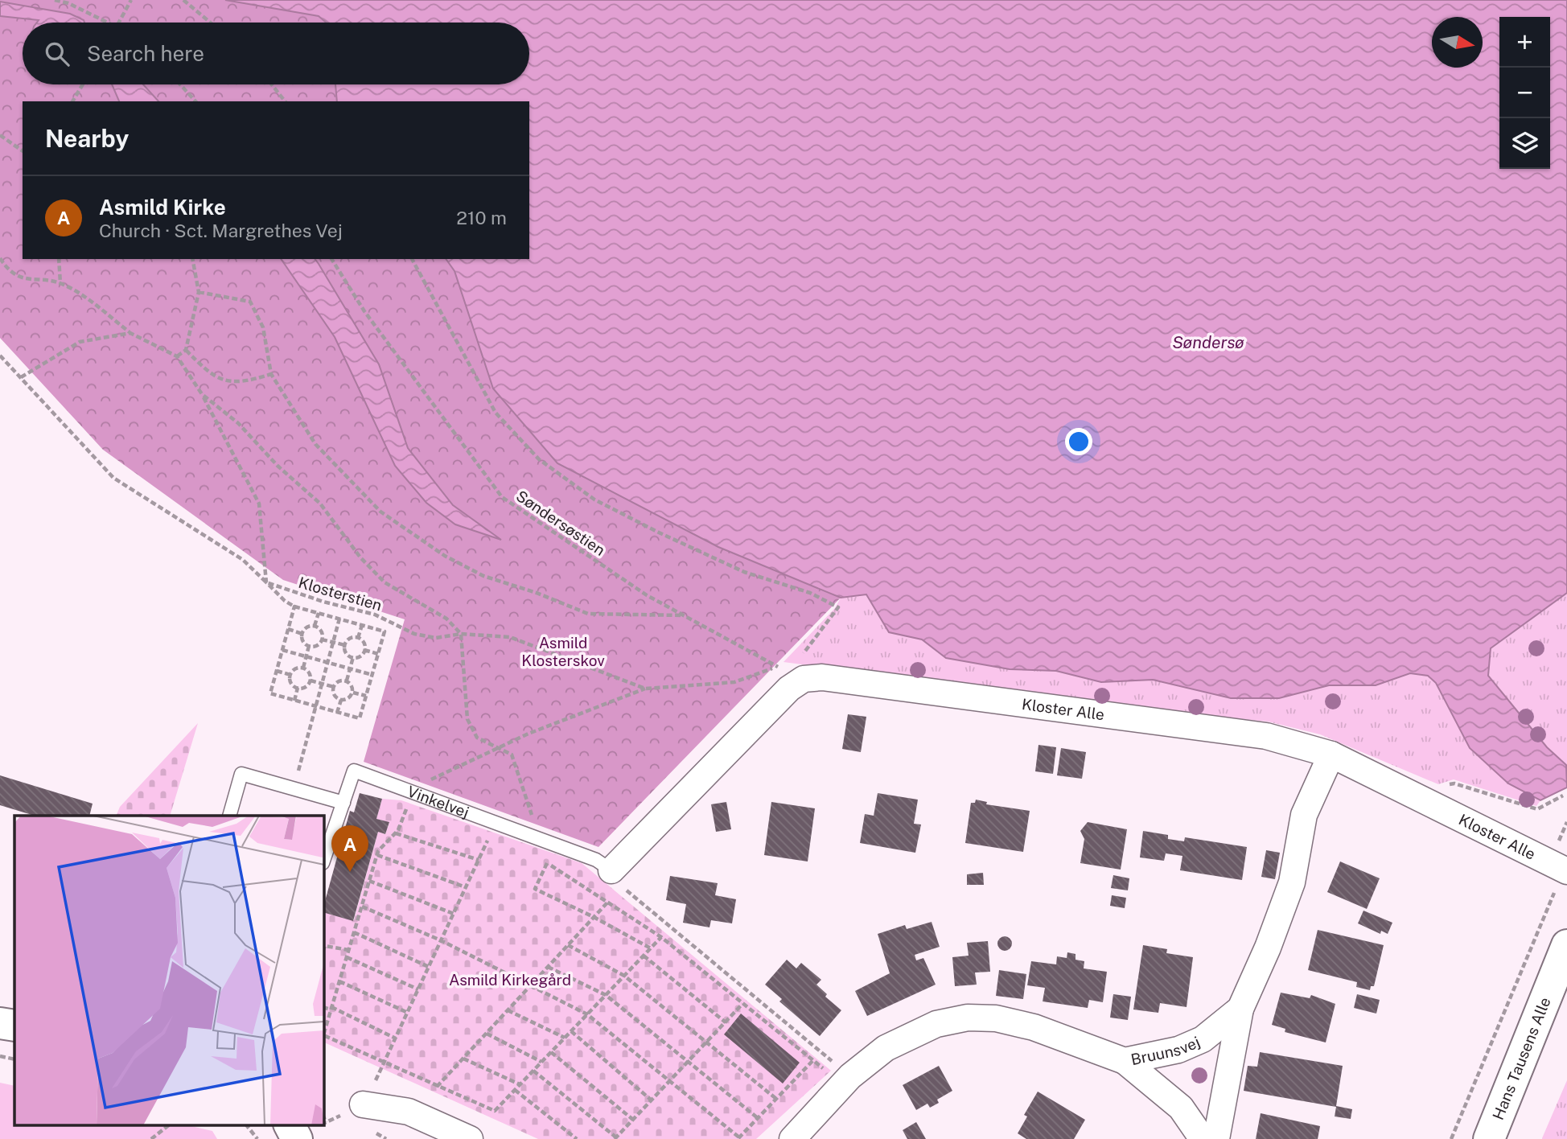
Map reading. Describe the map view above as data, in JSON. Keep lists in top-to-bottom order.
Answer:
{
  "streets": {
    "street": ["Kloster Alle", "Bruunsvej", "Hans Tausens Alle"],
    "lane": ["Vinkelvej"],
    "path": ["Søndersøstien", "Klosterstien"]
  },
  "crossings": [
    ["Søndersøstien", "Klosterstien"],
    ["Søndersøstien", "Kloster Alle"],
    ["Kloster Alle", "Bruunsvej"]
  ],
  "water": ["Søndersø"],
  "parks": ["Asmild Klosterskov", "Asmild Kirkegård"],
  "north": "right",
  "page": {
    "map_buttons": ["+", "−"],
    "search": "Search here",
    "heading": "Nearby",
    "list": [
      {
        "mark": "A",
        "name": "Asmild Kirke",
        "note": "Church · Sct. Margrethes Vej",
        "value": "210 m"
      }
    ],
    "pins": "A"
  }
}
